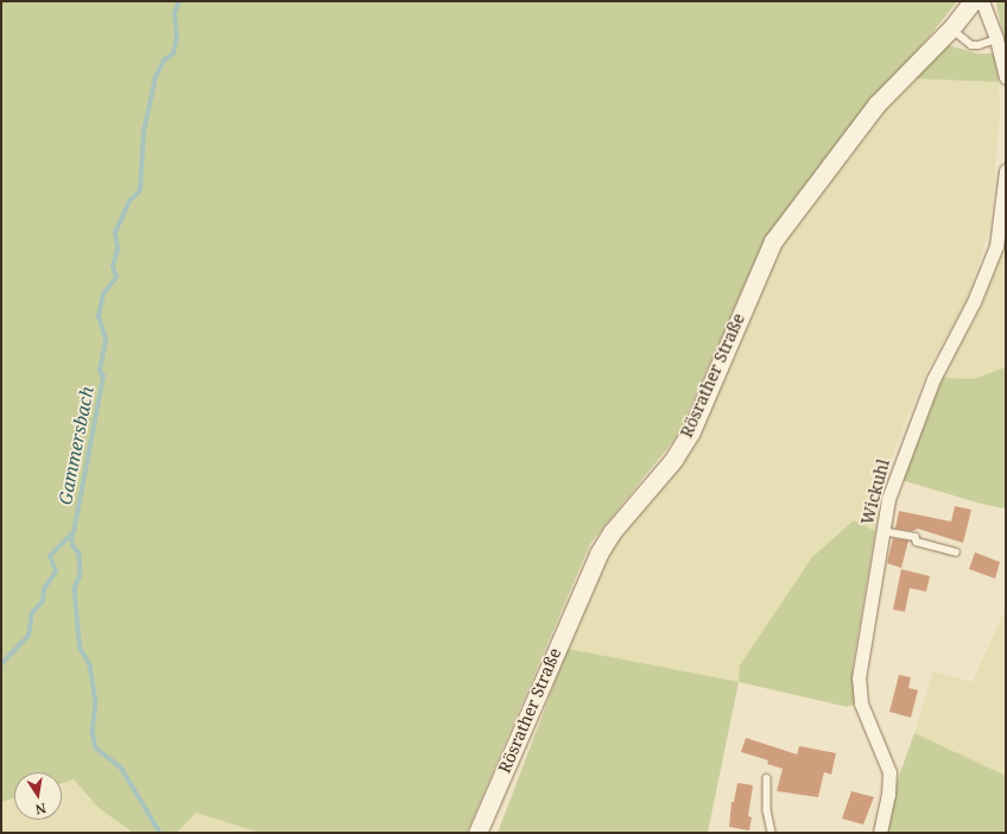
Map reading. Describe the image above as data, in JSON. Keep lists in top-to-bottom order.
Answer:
{
  "streets": {
    "street": ["Rösrather Straße", "Wickuhl"]
  },
  "water": ["Gammersbach"],
  "north": "bottom"
}
